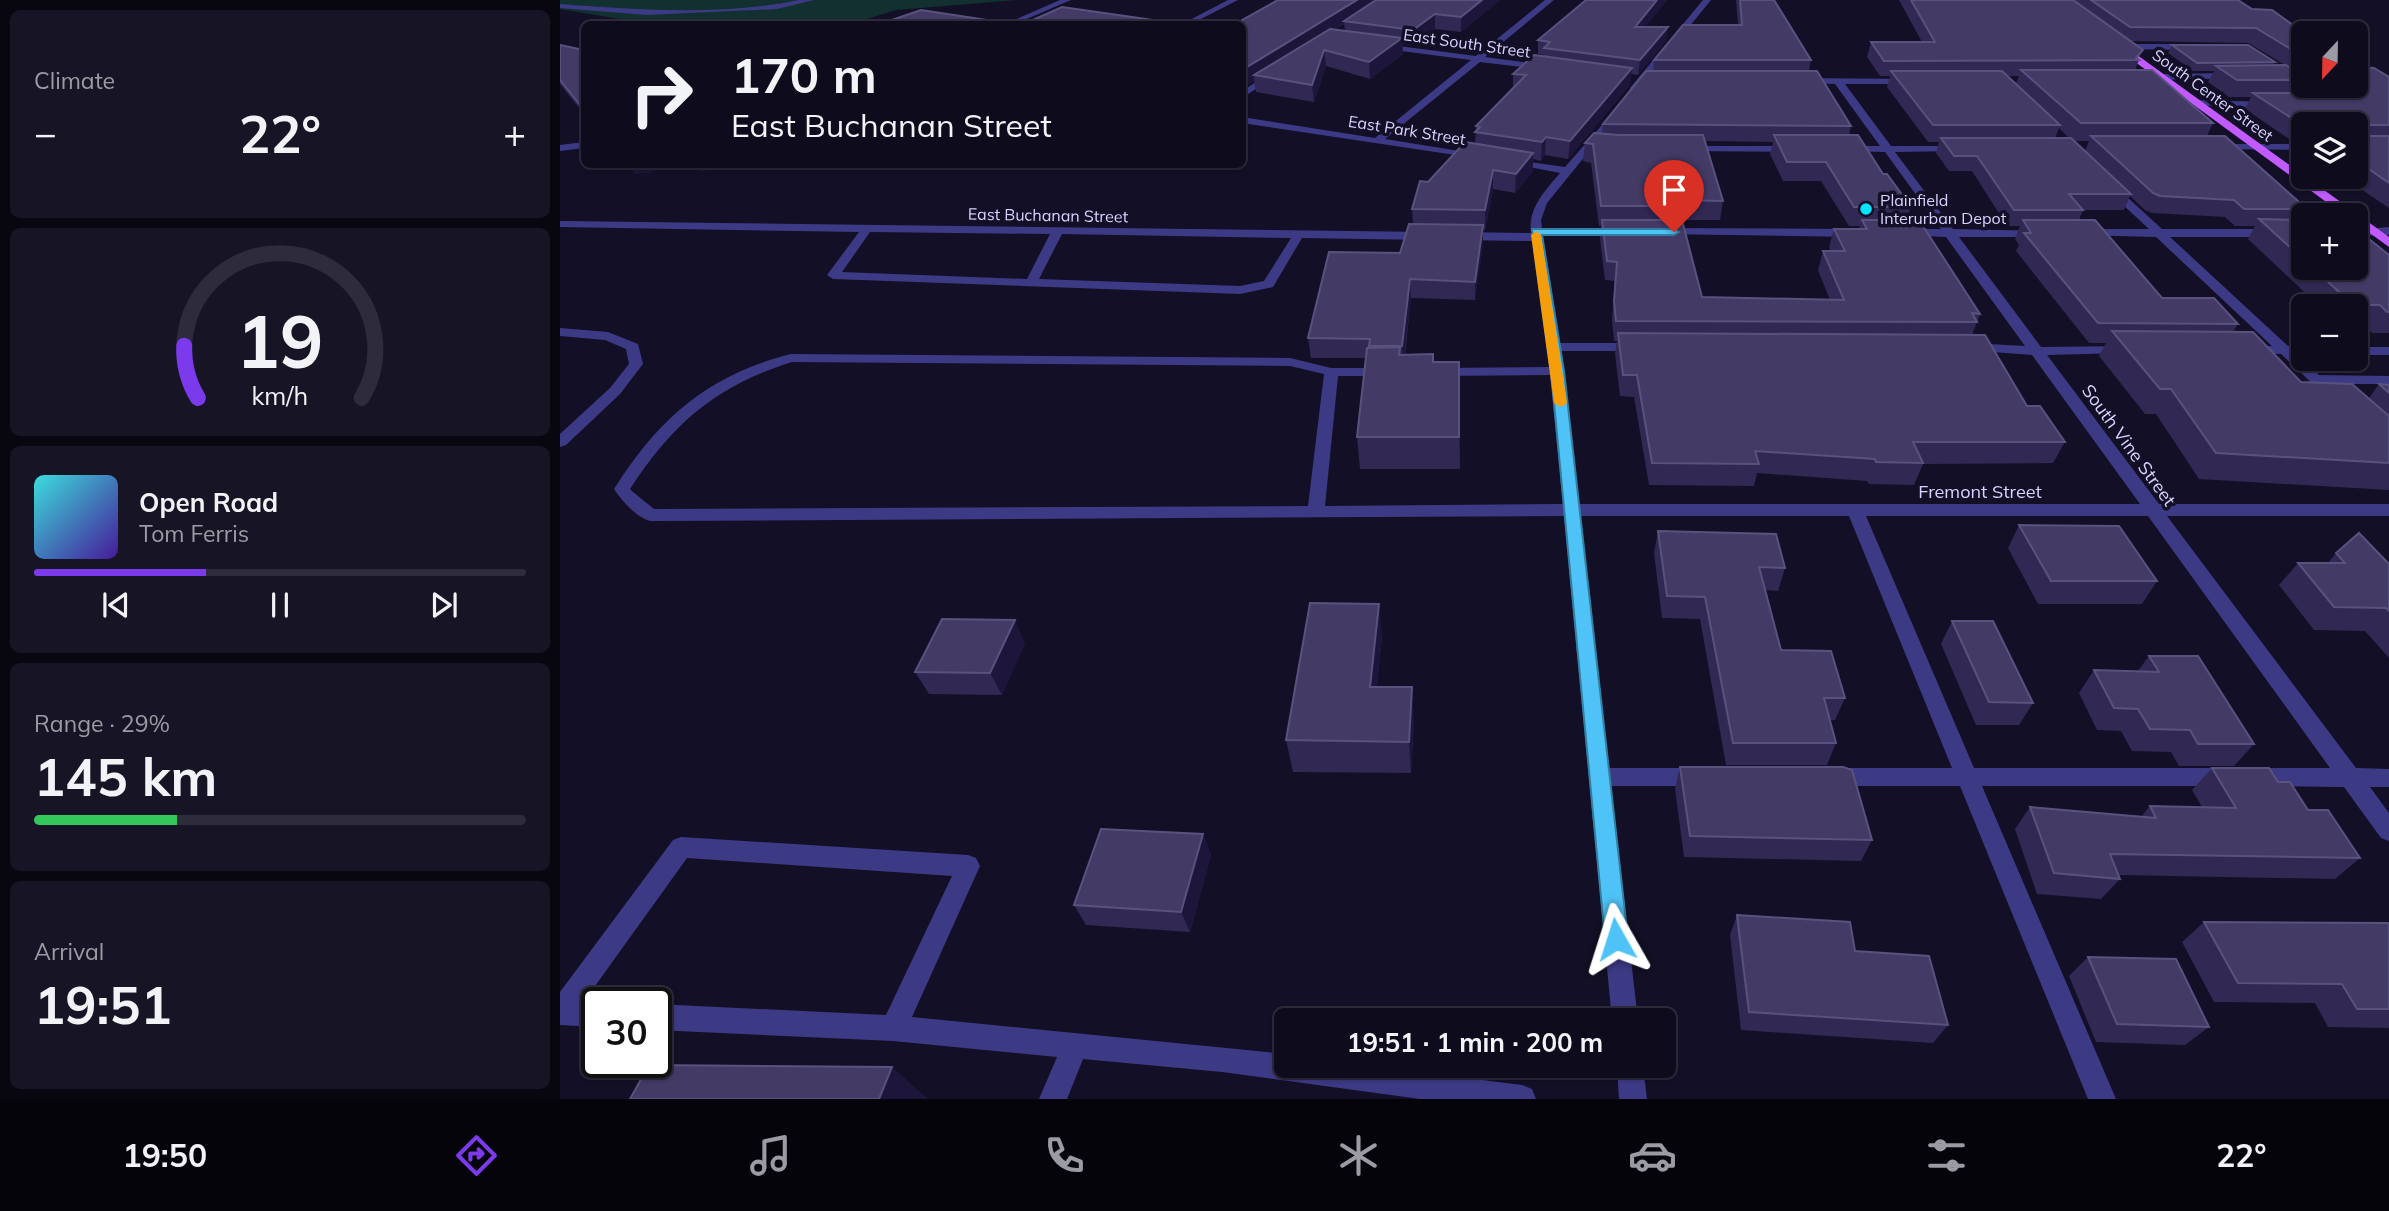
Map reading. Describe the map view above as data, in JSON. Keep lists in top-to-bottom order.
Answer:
{
  "streets": {
    "main road": ["South Center Street"],
    "street": [
      "East South Street",
      "East Park Street",
      "East Buchanan Street",
      "South Vine Street",
      "Fremont Street"
    ]
  },
  "crossings": [
    ["South Vine Street", "Fremont Street"]
  ],
  "places": ["Plainfield Interurban Depot"],
  "north": "bottom",
  "page": {
    "tile": [
      "Climate",
      ["Range · 29%", "145 km"],
      ["Arrival", "19:51"]
    ],
    "map_buttons": ["+", "−"],
    "turn": ["170 m", "East Buchanan Street"],
    "heat": ["−", "22°", "+"],
    "song": ["Open Road", "Tom Ferris"],
    "limit": "30",
    "trip": "19:51 · 1 min · 200 m",
    "tabs": ["19:50", "22°"],
    "gauge": ["19", "km/h"]
  }
}
